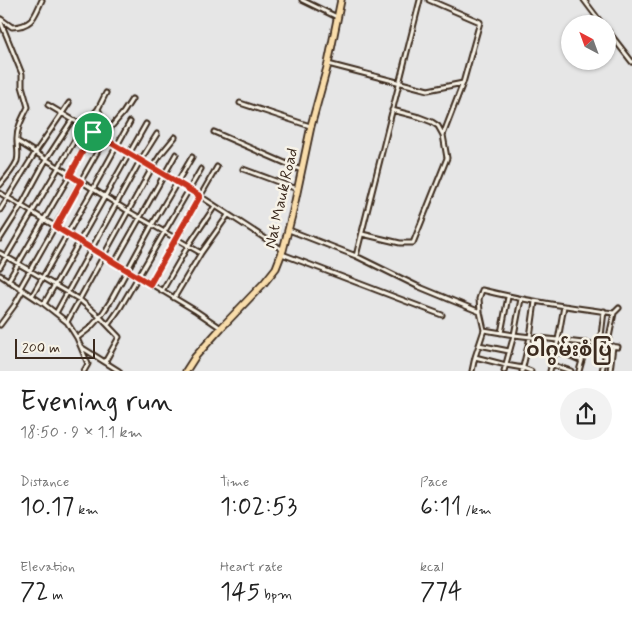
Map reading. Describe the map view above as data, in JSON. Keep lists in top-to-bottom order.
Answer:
{
  "streets": {
    "highway": ["Nat Mauk Road"]
  },
  "districts": ["ဝါဂွမ်းစံပြ"],
  "scale_bar": "200 m",
  "north": "top left",
  "page": {
    "scale": "200 m",
    "heading": ["Evening run", "18:50 · 9 × 1.1 km"],
    "stats": [
      ["Distance", "10.17 km"],
      ["Time", "1:02:53"],
      ["Pace", "6:11 /km"],
      ["Elevation", "72 m"],
      ["Heart rate", "145 bpm"],
      ["kcal", "774"]
    ]
  }
}
